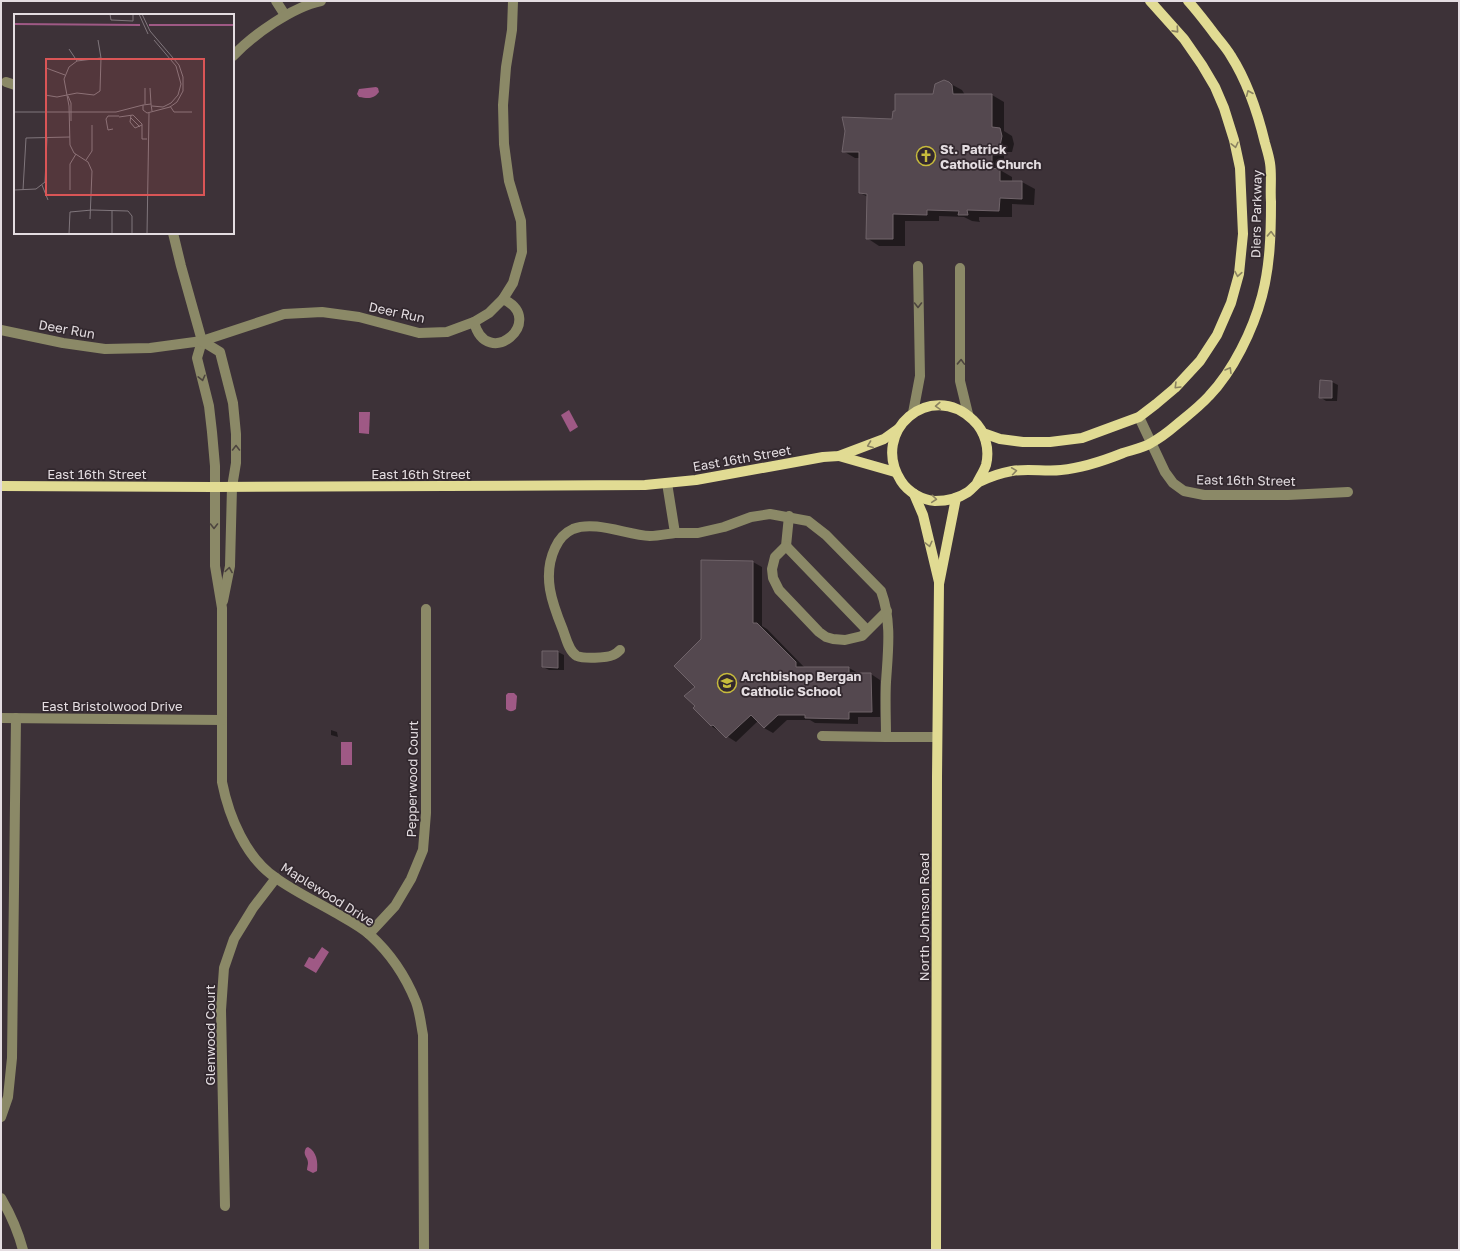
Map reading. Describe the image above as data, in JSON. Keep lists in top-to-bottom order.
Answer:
{
  "streets": {
    "main road": ["Diers Parkway", "East 16th Street", "North Johnson Road"],
    "street": [
      "Deer Run",
      "East Bristolwood Drive",
      "Pepperwood Court",
      "Maplewood Drive",
      "Glenwood Court"
    ]
  },
  "crossings": [
    ["Diers Parkway", "East 16th Street"],
    ["Diers Parkway", "North Johnson Road"],
    ["Deer Run", "Maplewood Drive"],
    ["East 16th Street", "Maplewood Drive"],
    ["East 16th Street", "North Johnson Road"],
    ["East Bristolwood Drive", "Maplewood Drive"],
    ["Pepperwood Court", "Maplewood Drive"],
    ["Maplewood Drive", "Glenwood Court"]
  ],
  "places": {
    "church": ["St. Patrick Catholic Church"],
    "school or university": ["Archbishop Bergan Catholic School"]
  }
}
